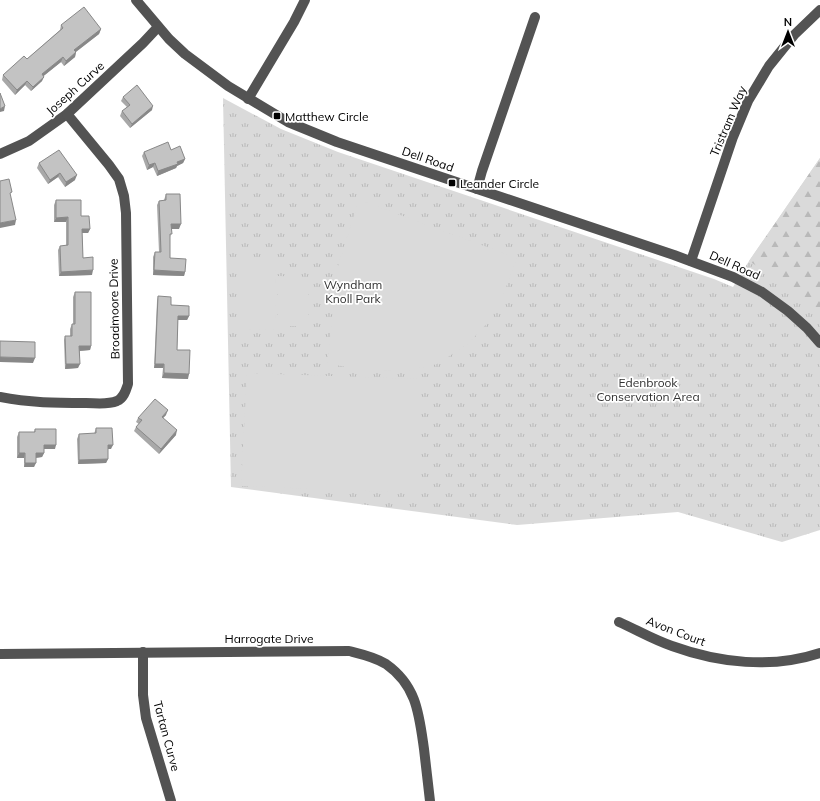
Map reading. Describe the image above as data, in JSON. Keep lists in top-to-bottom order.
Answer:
{
  "streets": {
    "street": [
      "Joseph Curve",
      "Tristram Way",
      "Dell Road",
      "Broadmoore Drive",
      "Avon Court",
      "Harrogate Drive",
      "Tartan Curve"
    ]
  },
  "crossings": [
    ["Joseph Curve", "Dell Road"],
    ["Joseph Curve", "Broadmoore Drive"],
    ["Tristram Way", "Dell Road"],
    ["Harrogate Drive", "Tartan Curve"]
  ],
  "parks": ["Wyndham Knoll Park", "Edenbrook Conservation Area"],
  "places": {
    "transit": ["Matthew Circle", "Leander Circle"]
  },
  "north": "top"
}
